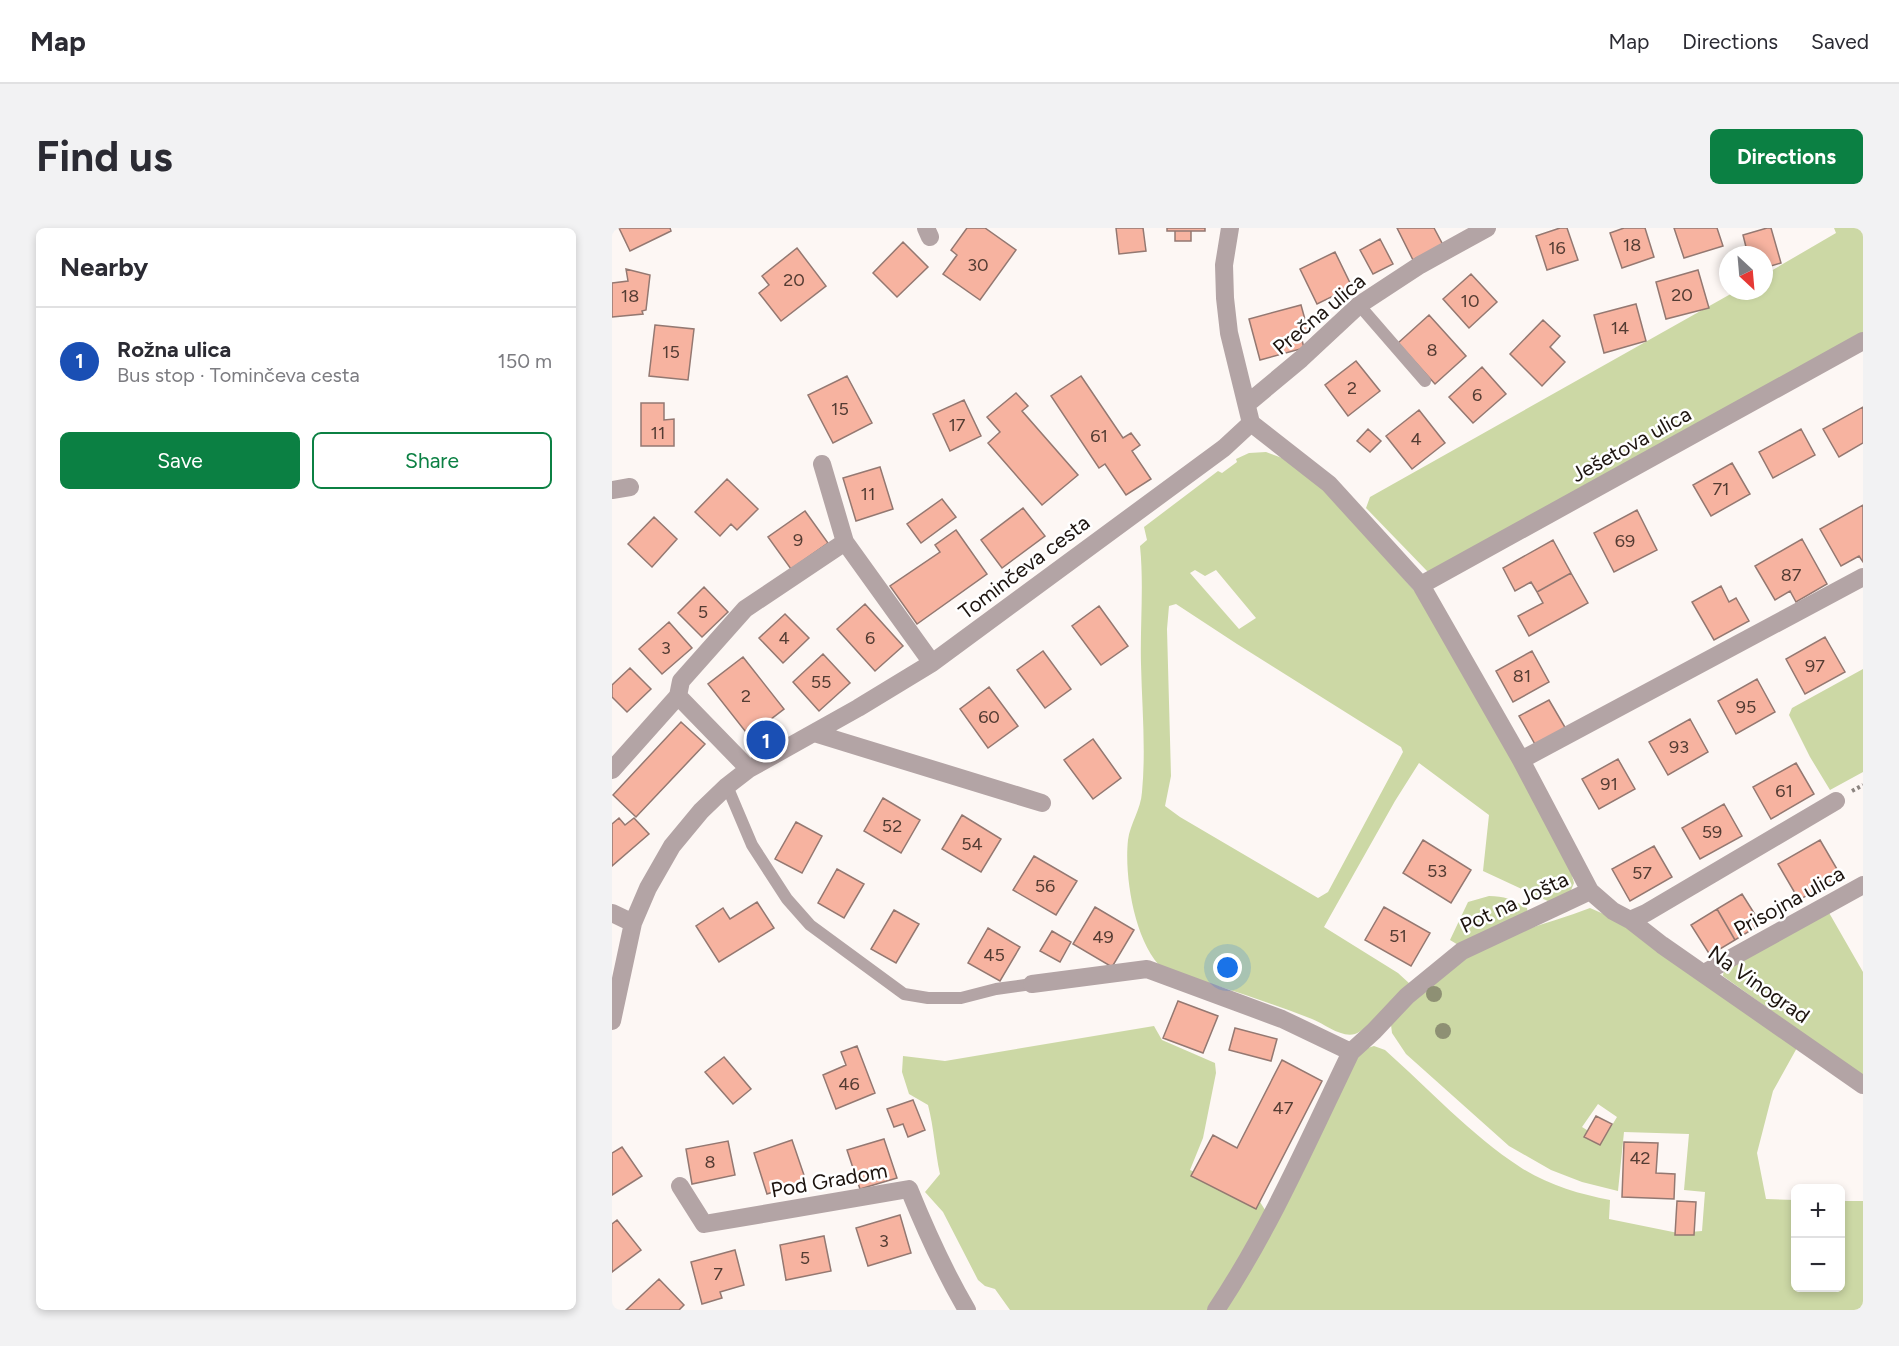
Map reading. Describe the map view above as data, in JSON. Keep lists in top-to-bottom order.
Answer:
{
  "streets": {
    "street": [
      "Prečna ulica",
      "Ješetova ulica",
      "Tominčeva cesta",
      "Prisojna ulica",
      "Pot na Jošta",
      "Na Vinograd",
      "Pod Gradom"
    ]
  },
  "crossings": [
    ["Prisojna ulica", "Na Vinograd"],
    ["Pot na Jošta", "Na Vinograd"]
  ],
  "house_numbers": [
    "18",
    "16",
    "30",
    "20",
    "20",
    "18",
    "10",
    "14",
    "8",
    "15",
    "2",
    "6",
    "15",
    "17",
    "11",
    "61",
    "4",
    "71",
    "11",
    "9",
    "69",
    "87",
    "5",
    "4",
    "6",
    "3",
    "97",
    "81",
    "55",
    "2",
    "95",
    "60",
    "93",
    "91",
    "61",
    "52",
    "59",
    "54",
    "53",
    "57",
    "56",
    "51",
    "49",
    "45",
    "46",
    "47",
    "42",
    "8",
    "3",
    "5",
    "7"
  ],
  "north": "bottom right",
  "page": {
    "header": "Map",
    "nav": ["Map", "Directions", "Saved"],
    "buttons": [
      "Directions",
      ["Save", "Share"]
    ],
    "title": "Find us",
    "heading": "Nearby",
    "list": [
      {
        "mark": "1",
        "name": "Rožna ulica",
        "note": "Bus stop · Tominčeva cesta",
        "value": "150 m"
      }
    ],
    "pins": "1",
    "map_buttons": ["+", "−"]
  }
}
